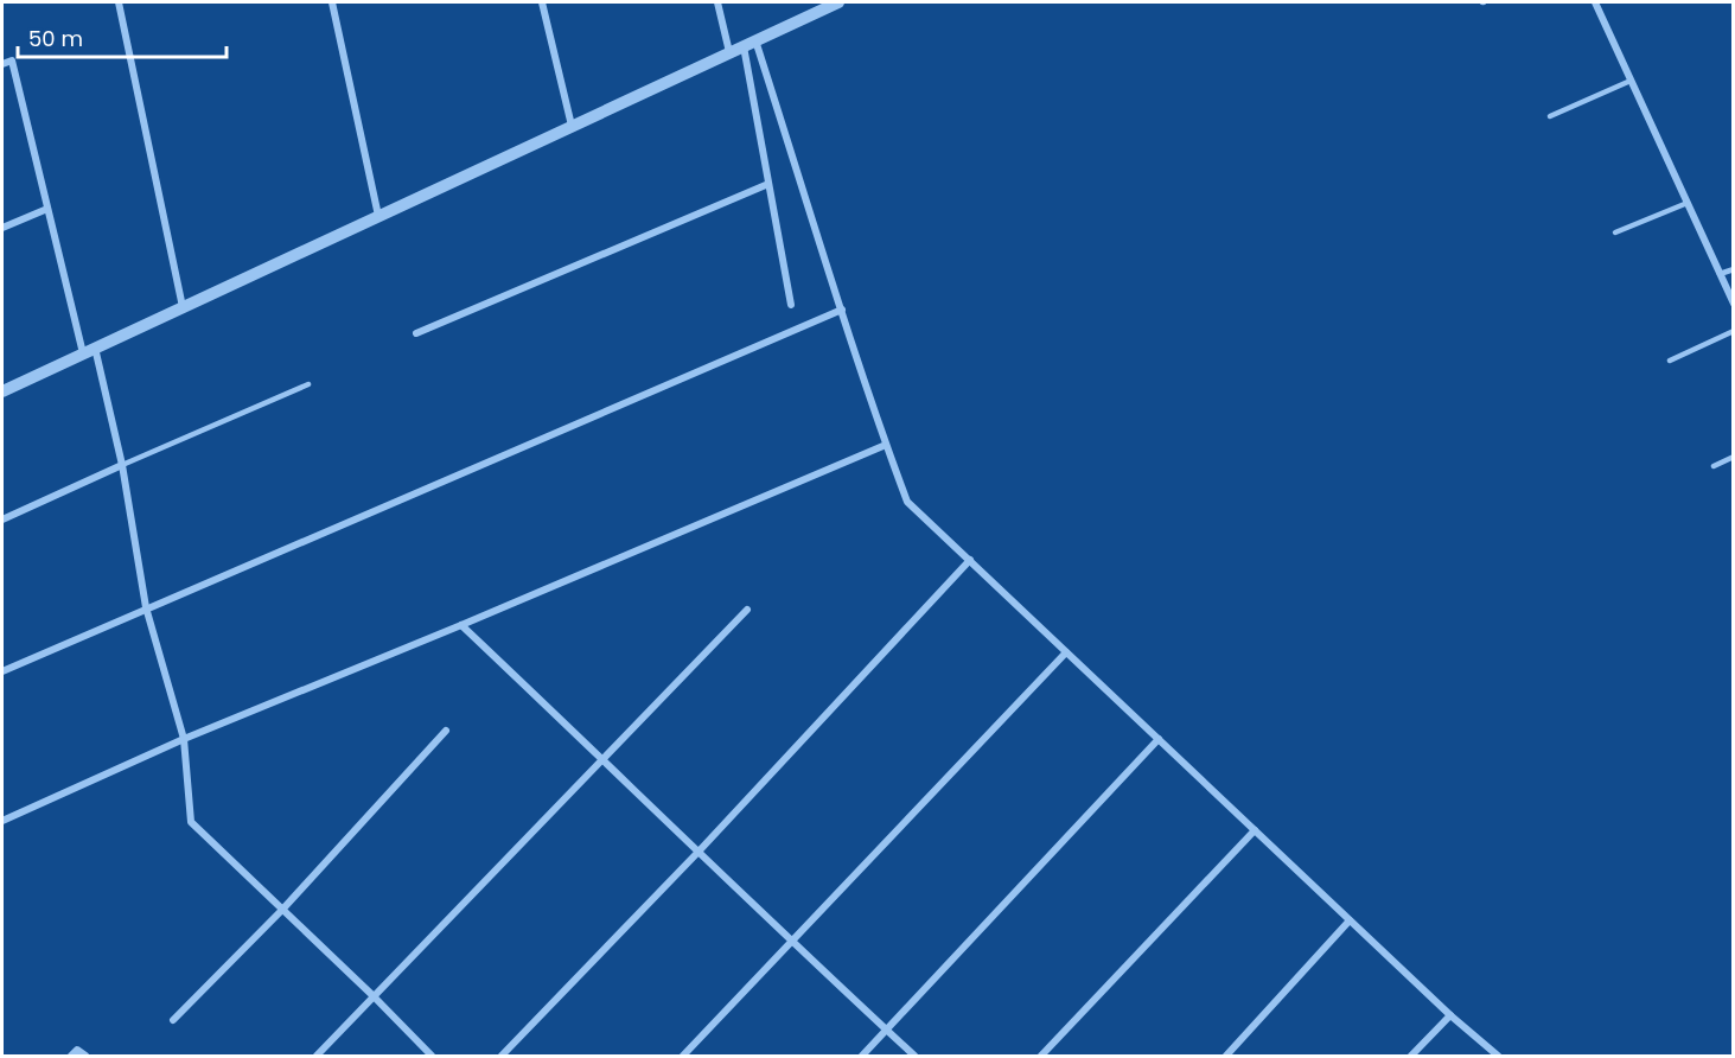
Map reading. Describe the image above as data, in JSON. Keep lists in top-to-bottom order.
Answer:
{
  "scale_bar": "50 m"
}
